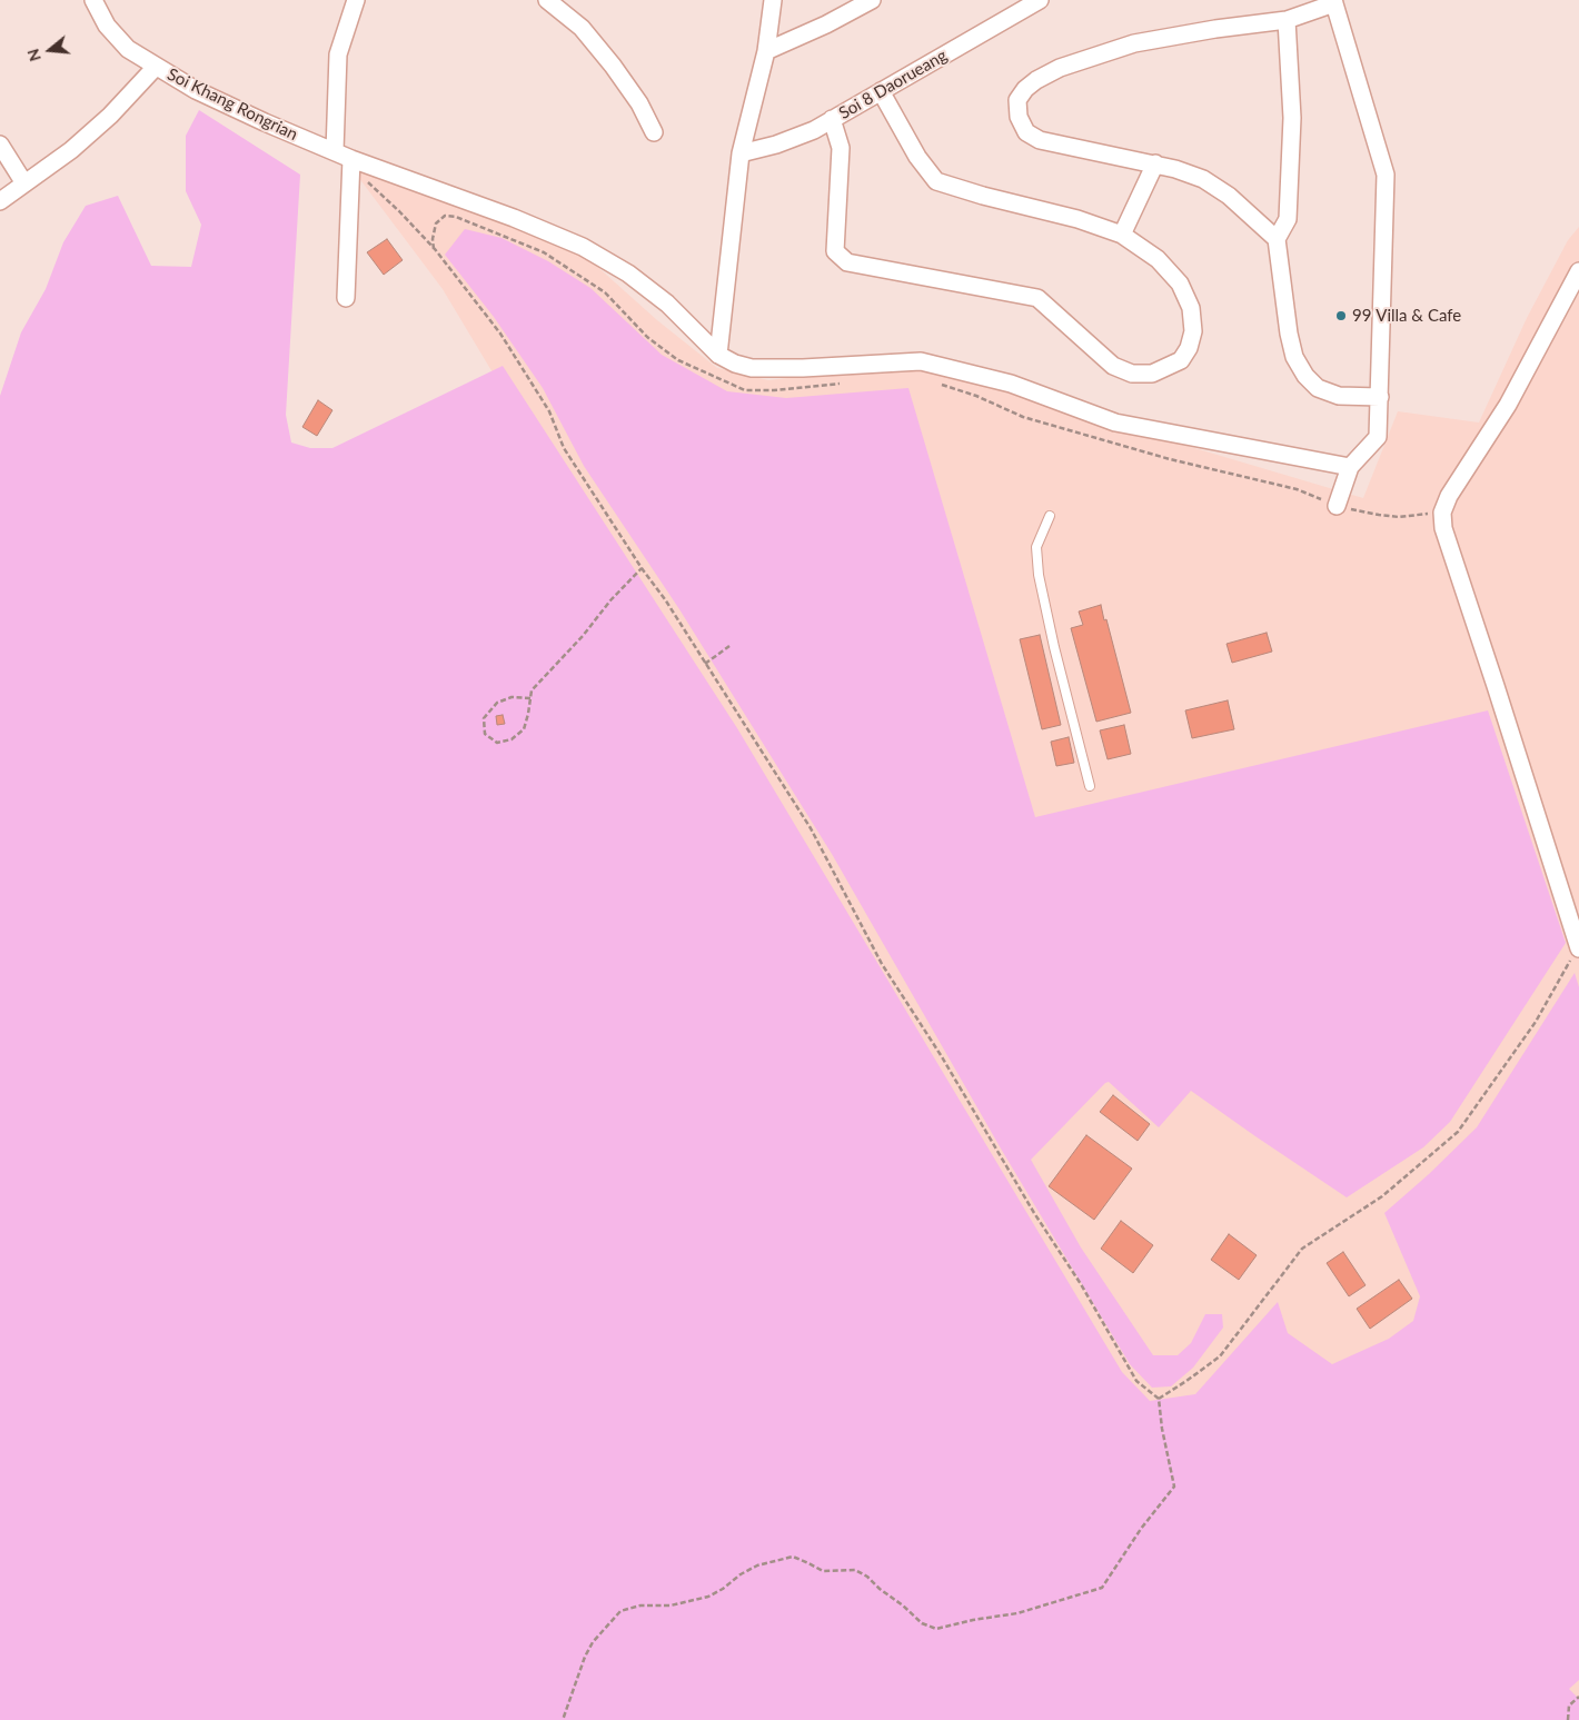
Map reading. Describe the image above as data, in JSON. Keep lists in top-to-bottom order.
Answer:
{
  "streets": {
    "street": ["Soi 8 Daorueang", "Soi Khang Rongrian"]
  },
  "places": ["99 Villa & Cafe"],
  "north": "left"
}
